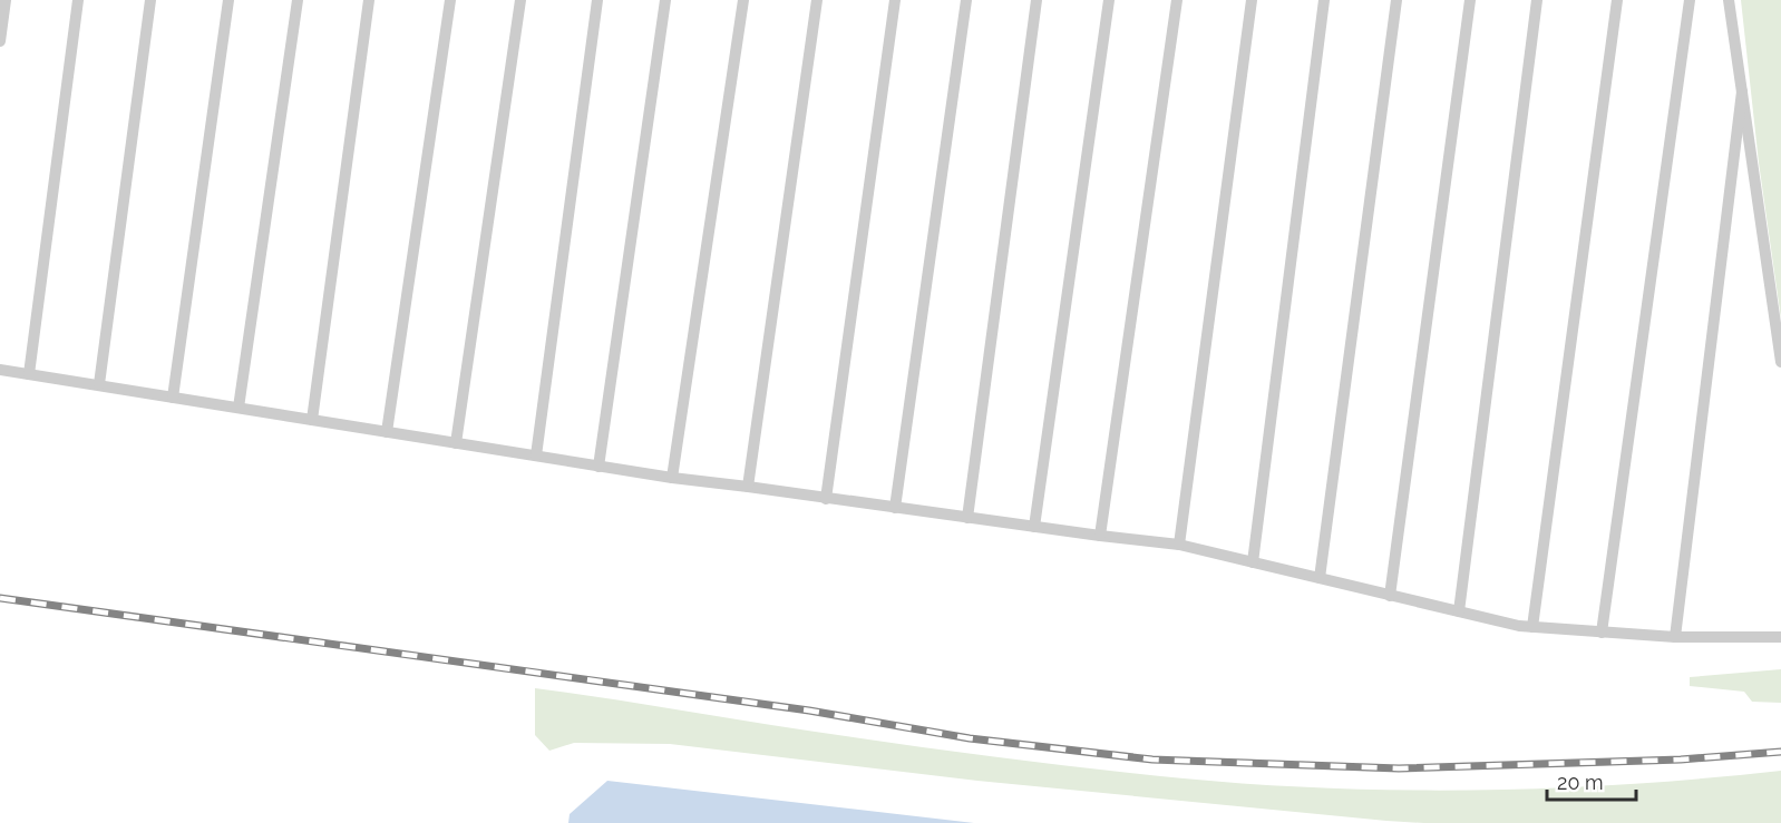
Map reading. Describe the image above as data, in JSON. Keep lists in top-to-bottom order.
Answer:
{
  "scale_bar": "20 m"
}
